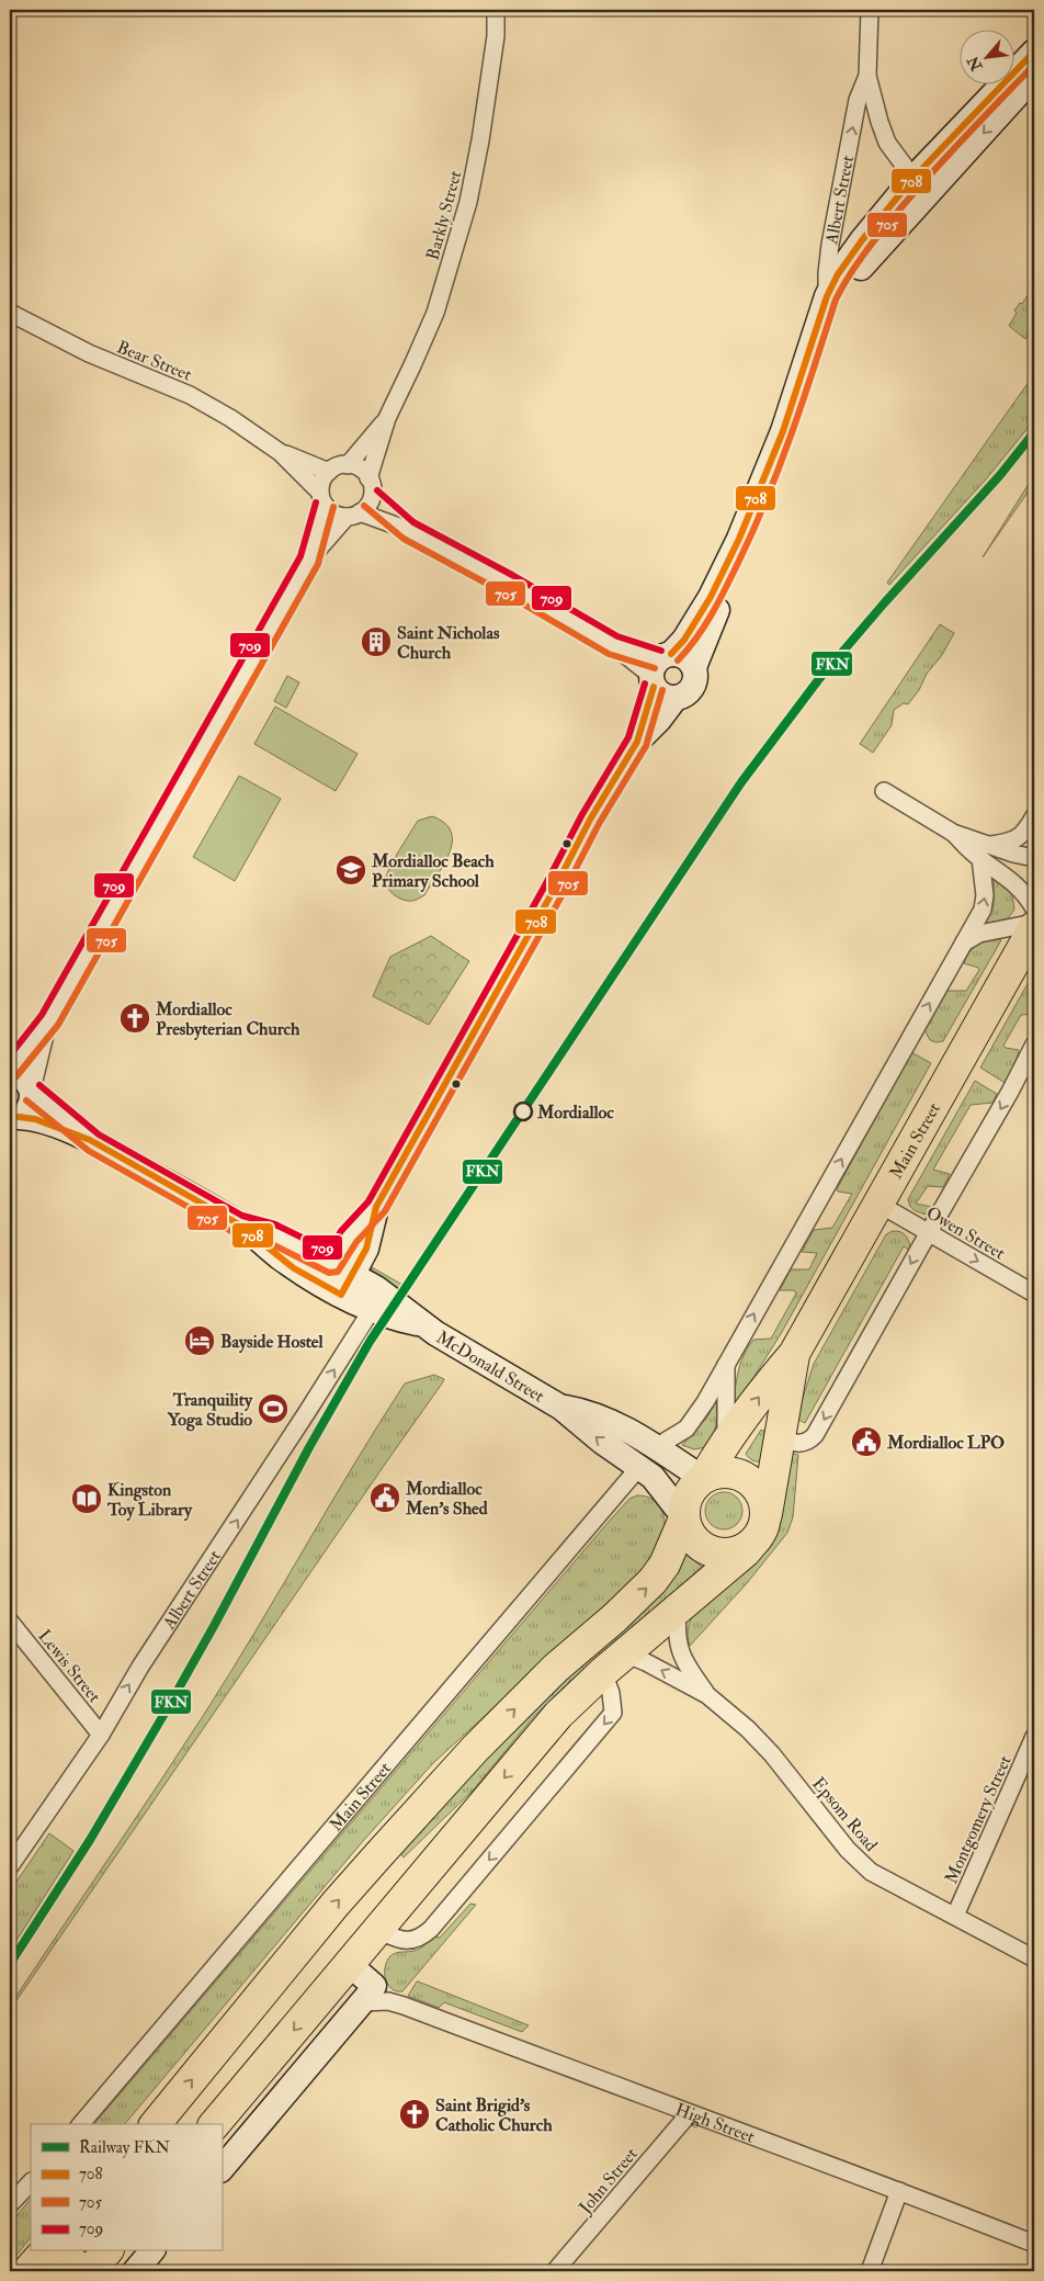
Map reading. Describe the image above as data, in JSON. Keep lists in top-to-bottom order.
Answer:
{
  "streets": {
    "highway": ["Main Street"],
    "street": [
      "Albert Street",
      "Barkly Street",
      "Bear Street",
      "Owen Street",
      "McDonald Street",
      "Lewis Street",
      "Epsom Road",
      "Montgomery Street",
      "High Street",
      "John Street"
    ]
  },
  "crossings": [
    ["Albert Street", "McDonald Street"],
    ["Albert Street", "Lewis Street"],
    ["Barkly Street", "Bear Street"],
    ["Main Street", "Owen Street"],
    ["Main Street", "McDonald Street"],
    ["Epsom Road", "Montgomery Street"],
    ["High Street", "John Street"]
  ],
  "one_way": ["Owen Street"],
  "places": {
    "building": ["Saint Nicholas Church"],
    "school or university": ["Mordialloc Beach Primary School"],
    "church": ["Mordialloc Presbyterian Church", "Saint Brigid's Catholic Church"],
    "other": ["Mordialloc"],
    "hotel": ["Bayside Hostel"],
    "sports": ["Tranquility Yoga Studio"],
    "public building": ["Mordialloc LPO", "Mordialloc Men's Shed"],
    "library": ["Kingston Toy Library"]
  },
  "lines": [
    "transit line 708",
    "transit line 705",
    "rail line FKN",
    "transit line 709"
  ],
  "legend": [
    "Railway FKN",
    "708",
    "705",
    "709"
  ],
  "north": "bottom left"
}
